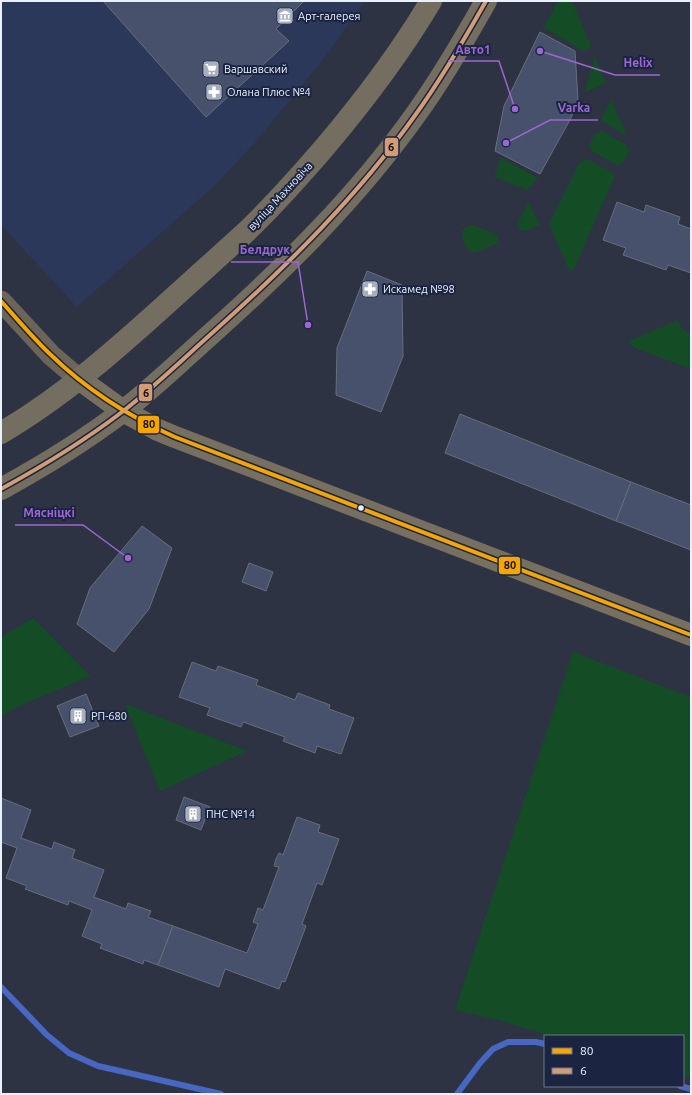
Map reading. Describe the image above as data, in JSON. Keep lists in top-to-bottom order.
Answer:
{
  "streets": {
    "main road": ["вуліца Махновіча"]
  },
  "places": {
    "museum": ["Арт-галерея"],
    "other": [
      "Helix",
      "Авто1",
      "Varka",
      "Белдрук",
      "Мясніцкі"
    ],
    "supermarket": ["Варшавский"],
    "pharmacy": ["Олана Плюс №4", "Искамед №98"],
    "building": ["РП-680", "ПНС №14"]
  },
  "lines": ["transit line 6", "transit line 80"],
  "legend": ["80", "6"]
}
